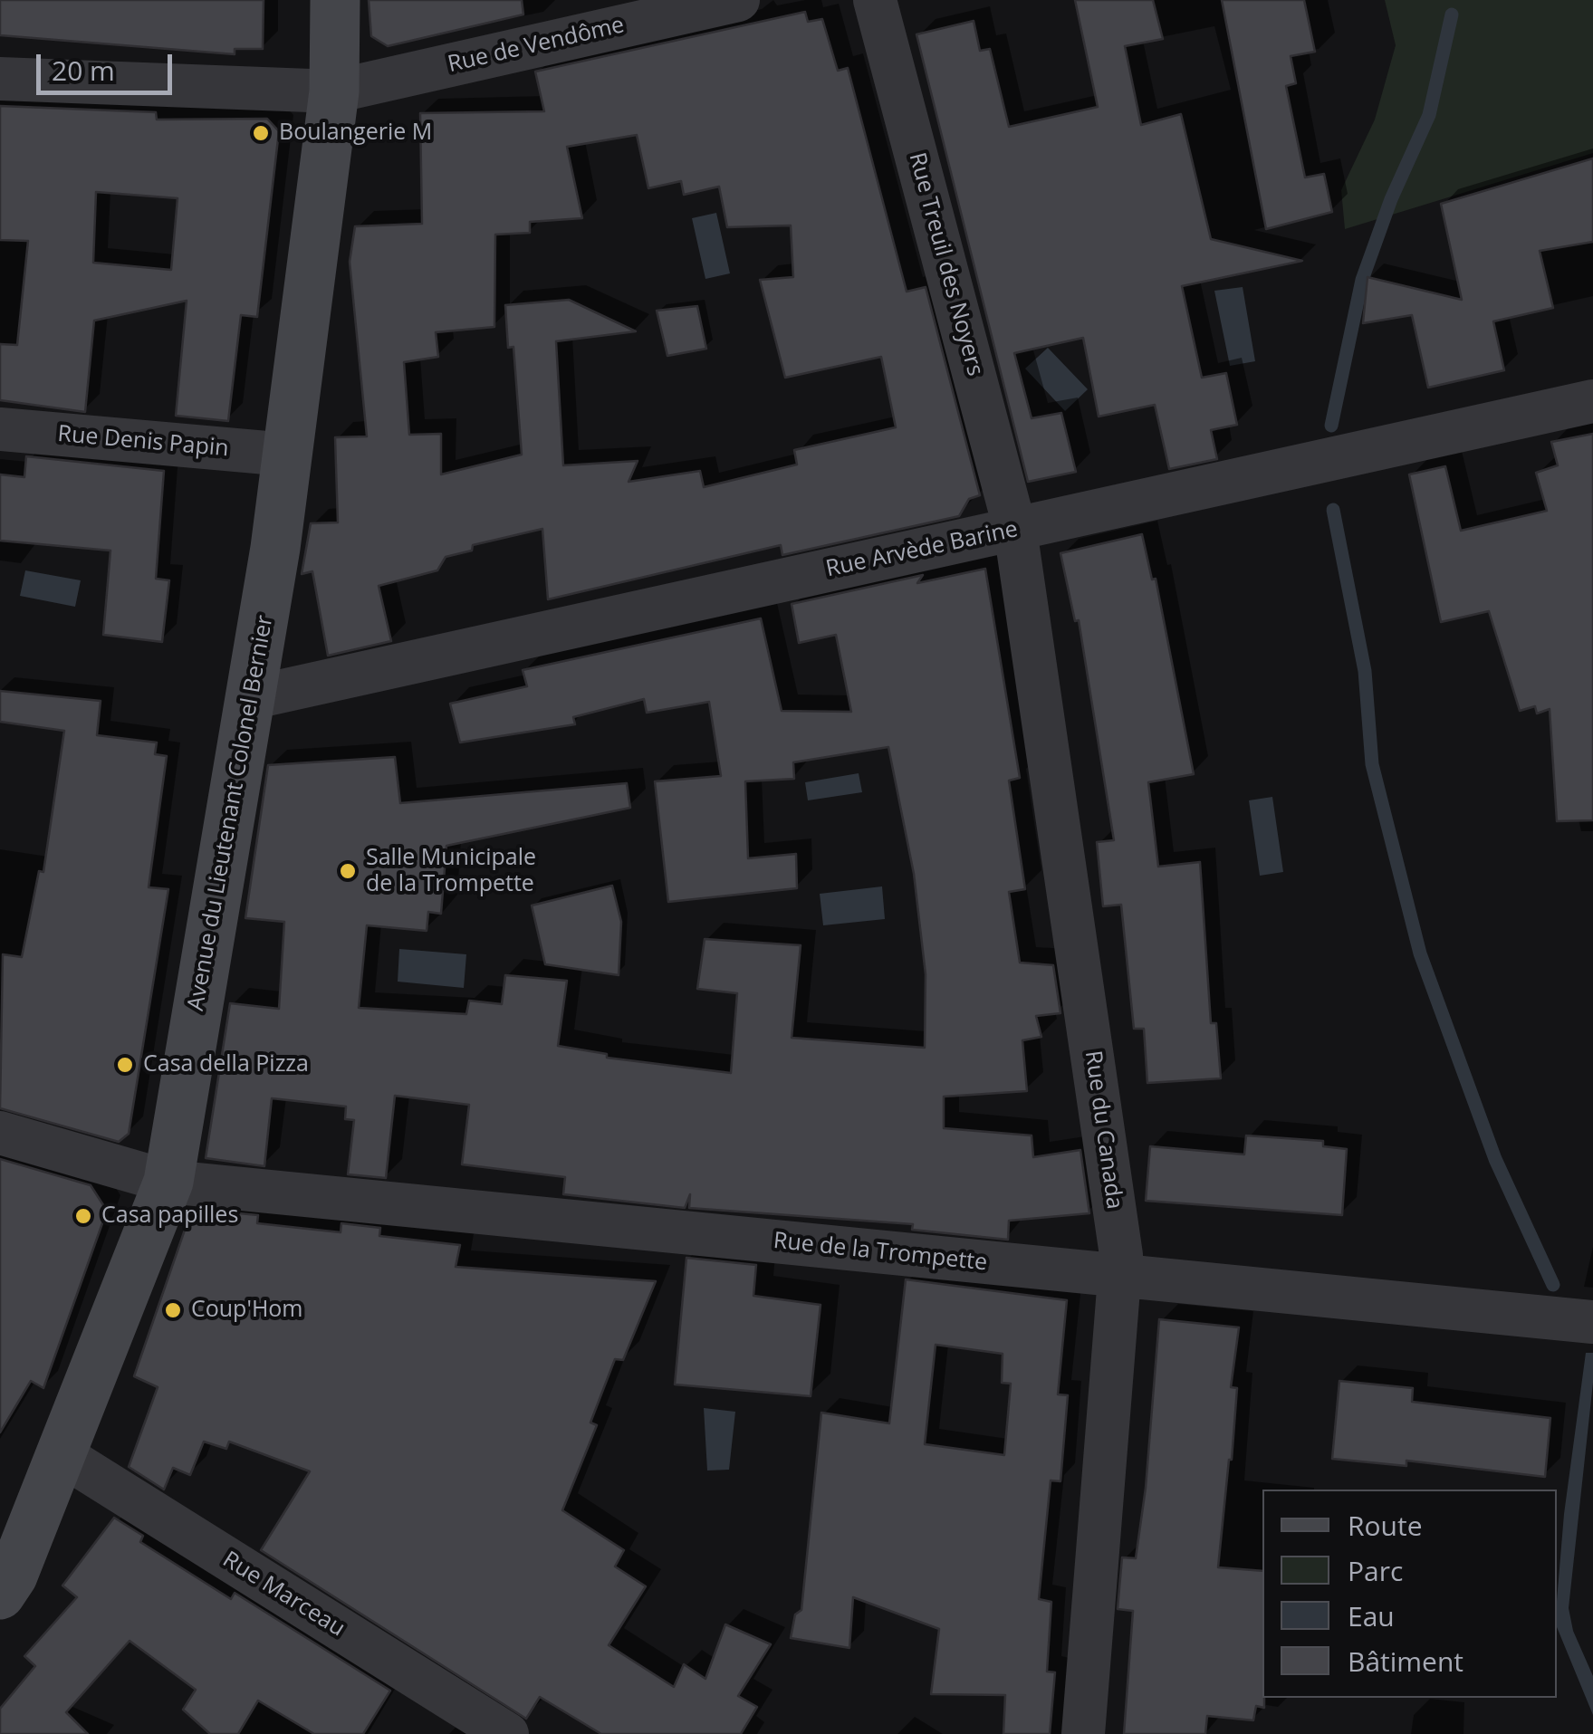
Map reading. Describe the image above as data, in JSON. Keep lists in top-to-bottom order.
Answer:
{
  "streets": {
    "street": [
      "Rue de Vendôme",
      "Rue Treuil des Noyers",
      "Rue Denis Papin",
      "Rue Arvède Barine",
      "Avenue du Lieutenant Colonel Bernier",
      "Rue du Canada",
      "Rue de la Trompette",
      "Rue Marceau"
    ]
  },
  "crossings": [
    ["Rue de Vendôme", "Avenue du Lieutenant Colonel Bernier"],
    ["Rue Treuil des Noyers", "Rue Arvède Barine"],
    ["Rue Treuil des Noyers", "Rue du Canada"],
    ["Rue Denis Papin", "Avenue du Lieutenant Colonel Bernier"],
    ["Rue Arvède Barine", "Avenue du Lieutenant Colonel Bernier"],
    ["Rue Arvède Barine", "Rue du Canada"],
    ["Avenue du Lieutenant Colonel Bernier", "Rue de la Trompette"],
    ["Avenue du Lieutenant Colonel Bernier", "Rue Marceau"],
    ["Rue du Canada", "Rue de la Trompette"]
  ],
  "places": [
    "Boulangerie M",
    "Salle Municipale de la Trompette",
    "Casa della Pizza",
    "Casa papilles",
    "Coup'Hom"
  ],
  "legend": [
    "Route",
    "Parc",
    "Eau",
    "Bâtiment"
  ],
  "scale_bar": "20 m"
}
